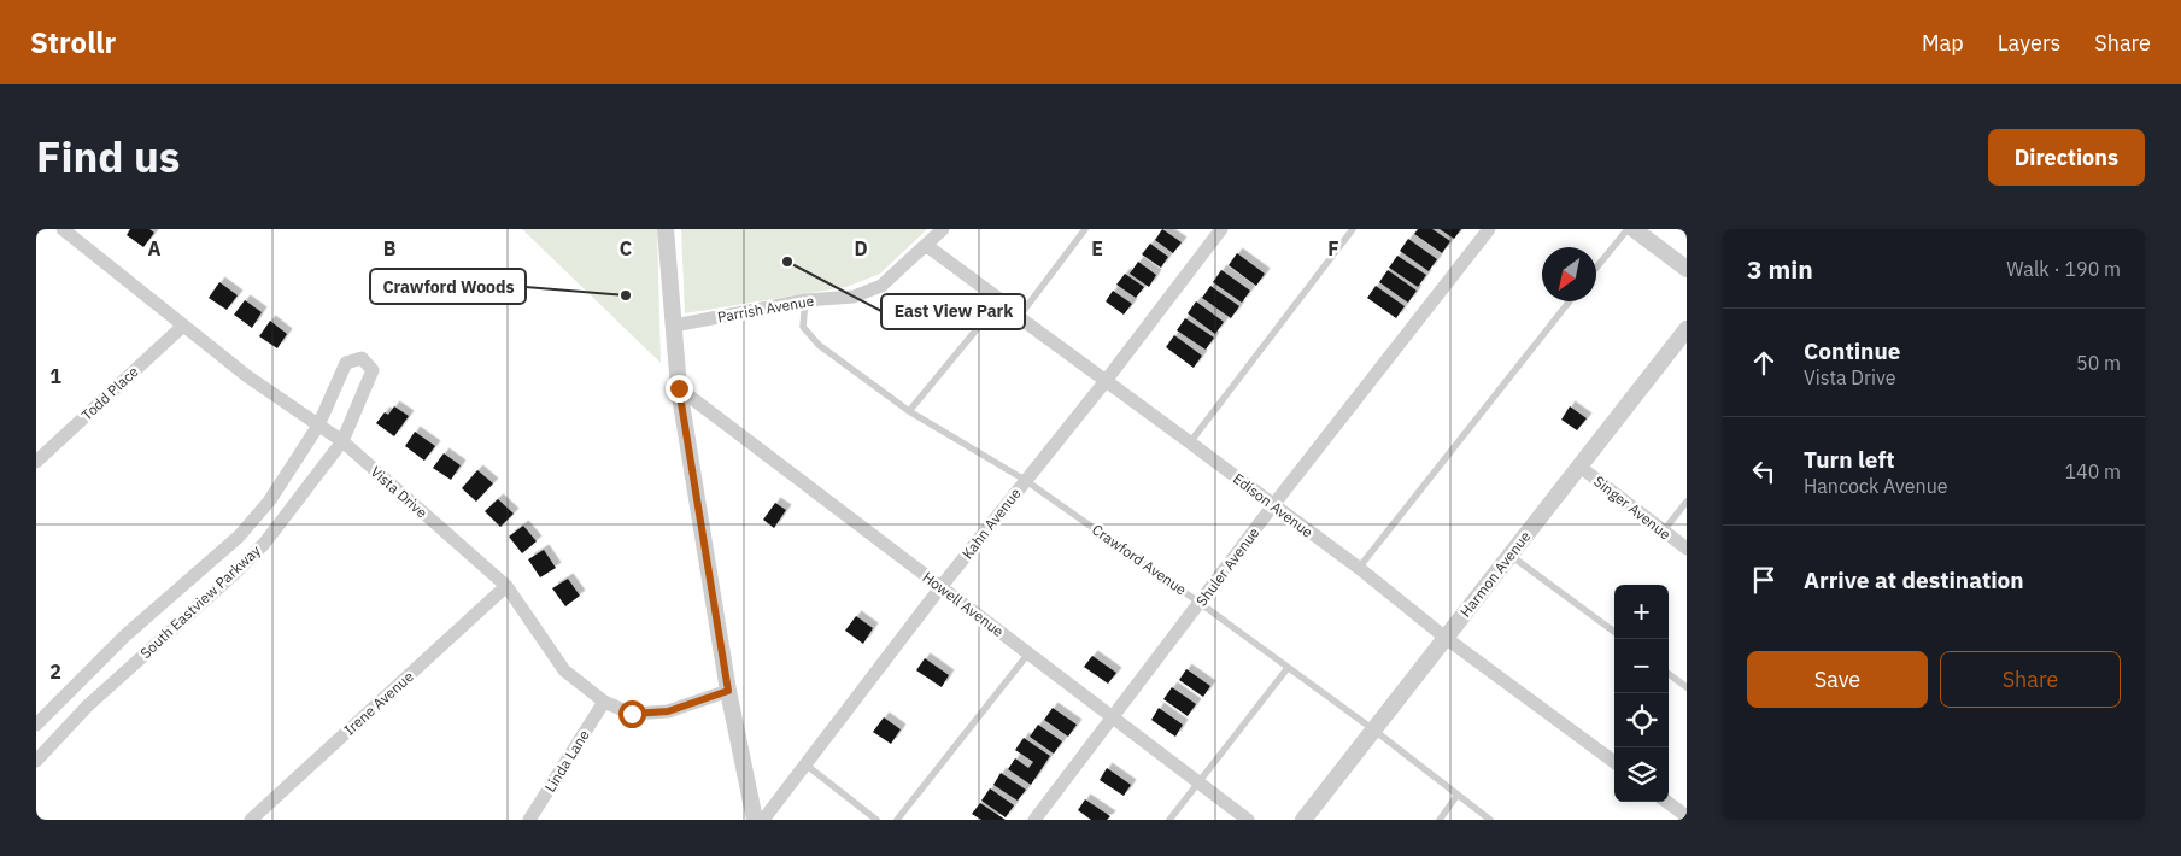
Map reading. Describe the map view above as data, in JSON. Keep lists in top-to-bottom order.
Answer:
{
  "streets": {
    "street": [
      "Parrish Avenue",
      "Todd Place",
      "Vista Drive",
      "Edison Avenue",
      "Singer Avenue",
      "Kahn Avenue",
      "Shuler Avenue",
      "Harmon Avenue",
      "South Eastview Parkway",
      "Howell Avenue",
      "Irene Avenue",
      "Linda Lane"
    ],
    "lane": ["Crawford Avenue"]
  },
  "crossings": [
    ["Parrish Avenue", "Edison Avenue"],
    ["Parrish Avenue", "Crawford Avenue"],
    ["Todd Place", "Vista Drive"],
    ["Vista Drive", "South Eastview Parkway"],
    ["Vista Drive", "Irene Avenue"],
    ["Vista Drive", "Linda Lane"],
    ["Edison Avenue", "Kahn Avenue"],
    ["Edison Avenue", "Shuler Avenue"],
    ["Edison Avenue", "Harmon Avenue"],
    ["Singer Avenue", "Harmon Avenue"],
    ["Kahn Avenue", "Crawford Avenue"],
    ["Kahn Avenue", "Howell Avenue"],
    ["Crawford Avenue", "Shuler Avenue"],
    ["Crawford Avenue", "Harmon Avenue"],
    ["Shuler Avenue", "Howell Avenue"]
  ],
  "places": ["East View Park", "Crawford Woods"],
  "north": "bottom left",
  "page": {
    "header": "Strollr",
    "nav": ["Map", "Layers", "Share"],
    "title": "Find us",
    "buttons": [
      "Directions",
      ["Save", "Share"]
    ],
    "heading": ["3 min", "Walk · 190 m"],
    "list": [
      ["Continue", "Vista Drive", "50 m"],
      ["Turn left", "Hancock Avenue", "140 m"],
      "Arrive at destination"
    ],
    "map_buttons": ["+", "−"]
  },
  "grid": {
    "columns": [
      "A",
      "B",
      "C",
      "D",
      "E",
      "F"
    ],
    "rows": ["1", "2"]
  }
}
